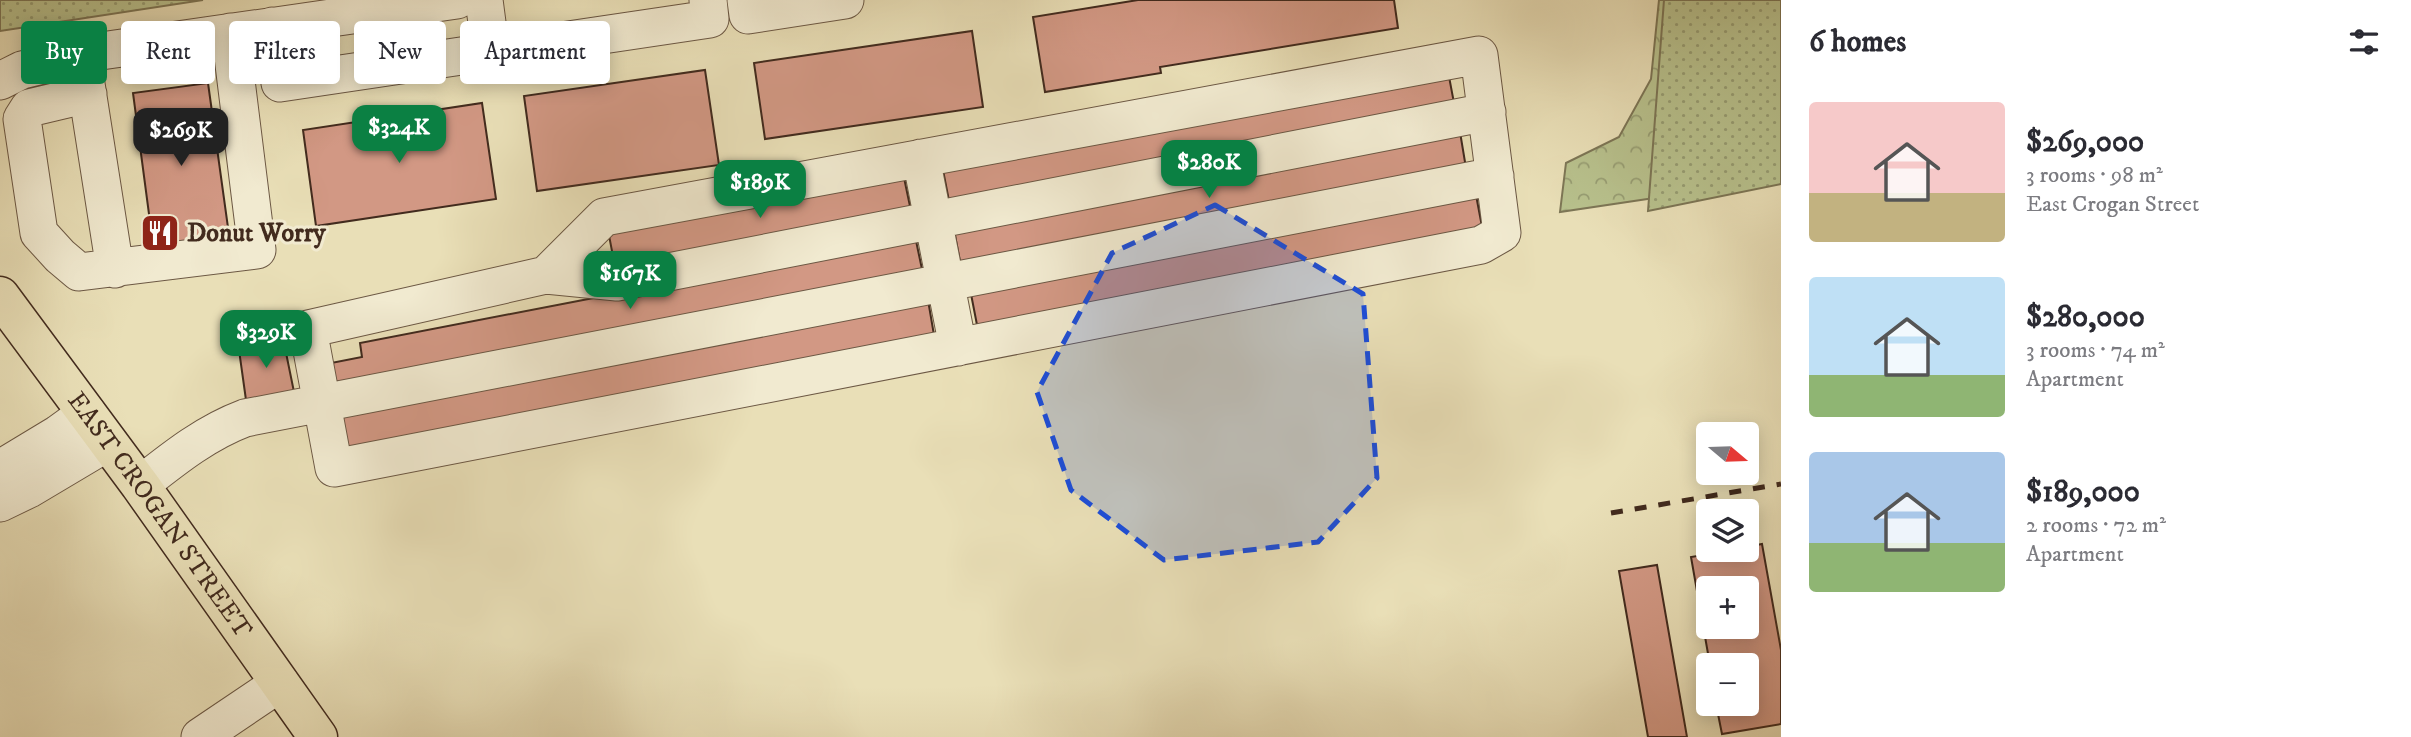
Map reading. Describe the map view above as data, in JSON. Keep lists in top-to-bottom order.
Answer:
{
  "streets": {
    "main road": ["EAST CROGAN STREET"]
  },
  "places": {
    "restaurant": ["Donut Worry"]
  },
  "north": "right",
  "page": {
    "heading": "6 homes",
    "chip": [
      "Buy",
      "Rent",
      "Filters",
      "New",
      "Apartment"
    ],
    "list": [
      {
        "name": "$269,000",
        "note": "3 rooms · 98 m² · East Crogan Street"
      },
      {
        "name": "$280,000",
        "note": "3 rooms · 74 m² · Apartment"
      },
      {
        "name": "$189,000",
        "note": "2 rooms · 72 m² · Apartment"
      }
    ],
    "price": [
      "$324K",
      "$269K",
      "$280K",
      "$189K",
      "$167K",
      "$329K"
    ],
    "map_buttons": ["+", "−"]
  }
}
